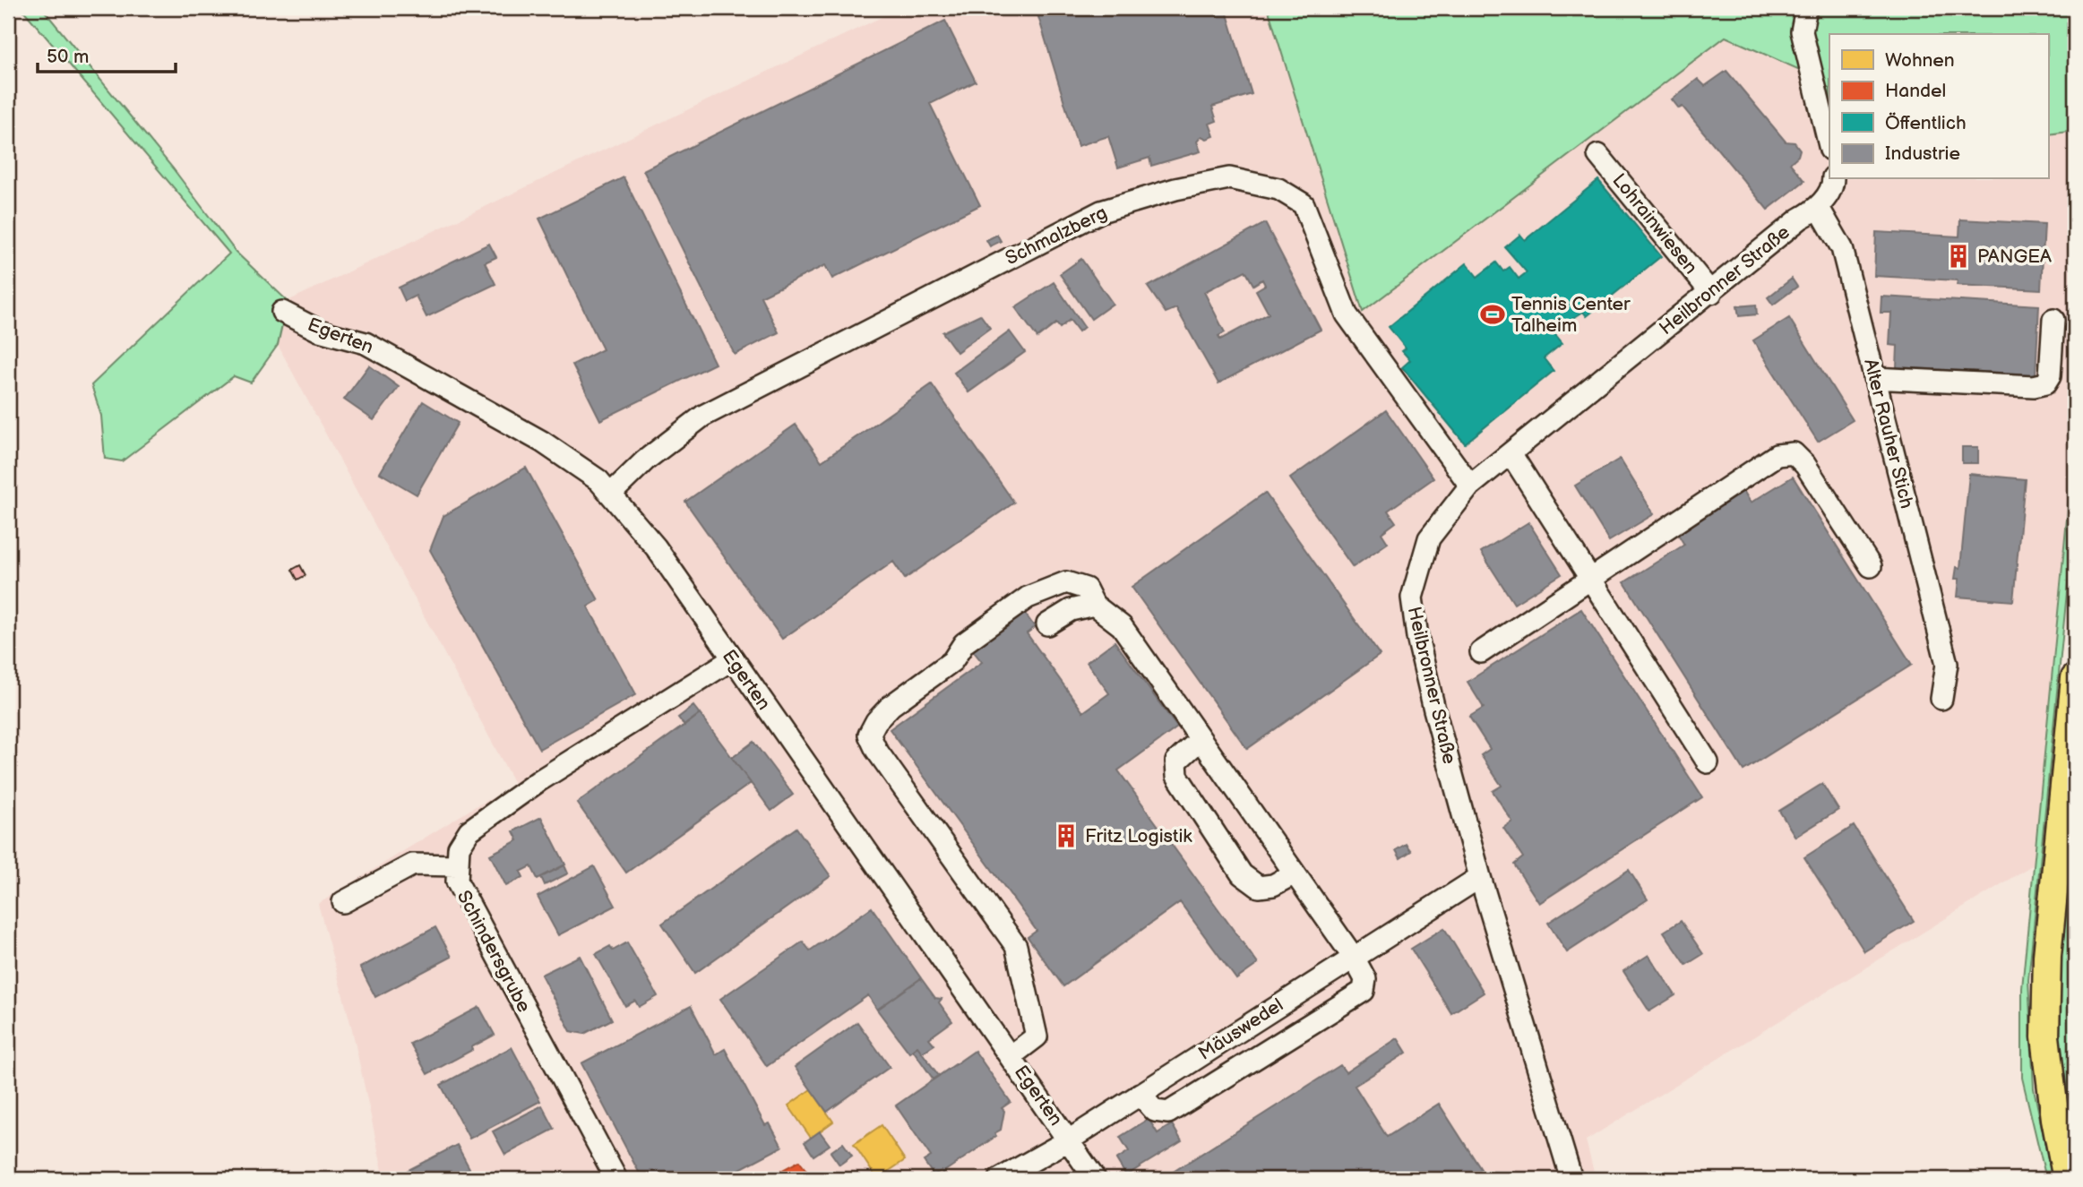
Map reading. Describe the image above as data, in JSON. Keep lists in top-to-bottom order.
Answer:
{
  "streets": {
    "street": [
      "Lohrainwiesen",
      "Schmalzberg",
      "Heilbronner Straße",
      "Egerten",
      "Alter Rauher Stich",
      "Schindersgrube",
      "Mäuswedel"
    ]
  },
  "crossings": [
    ["Lohrainwiesen", "Heilbronner Straße"],
    ["Schmalzberg", "Heilbronner Straße"],
    ["Schmalzberg", "Egerten"],
    ["Heilbronner Straße", "Alter Rauher Stich"],
    ["Heilbronner Straße", "Mäuswedel"],
    ["Egerten", "Schindersgrube"],
    ["Egerten", "Mäuswedel"]
  ],
  "places": {
    "building": ["PANGEA", "Fritz Logistik"],
    "sports": ["Tennis Center Talheim"]
  },
  "legend": [
    "Wohnen",
    "Handel",
    "Öffentlich",
    "Industrie"
  ],
  "scale_bar": "50 m"
}
